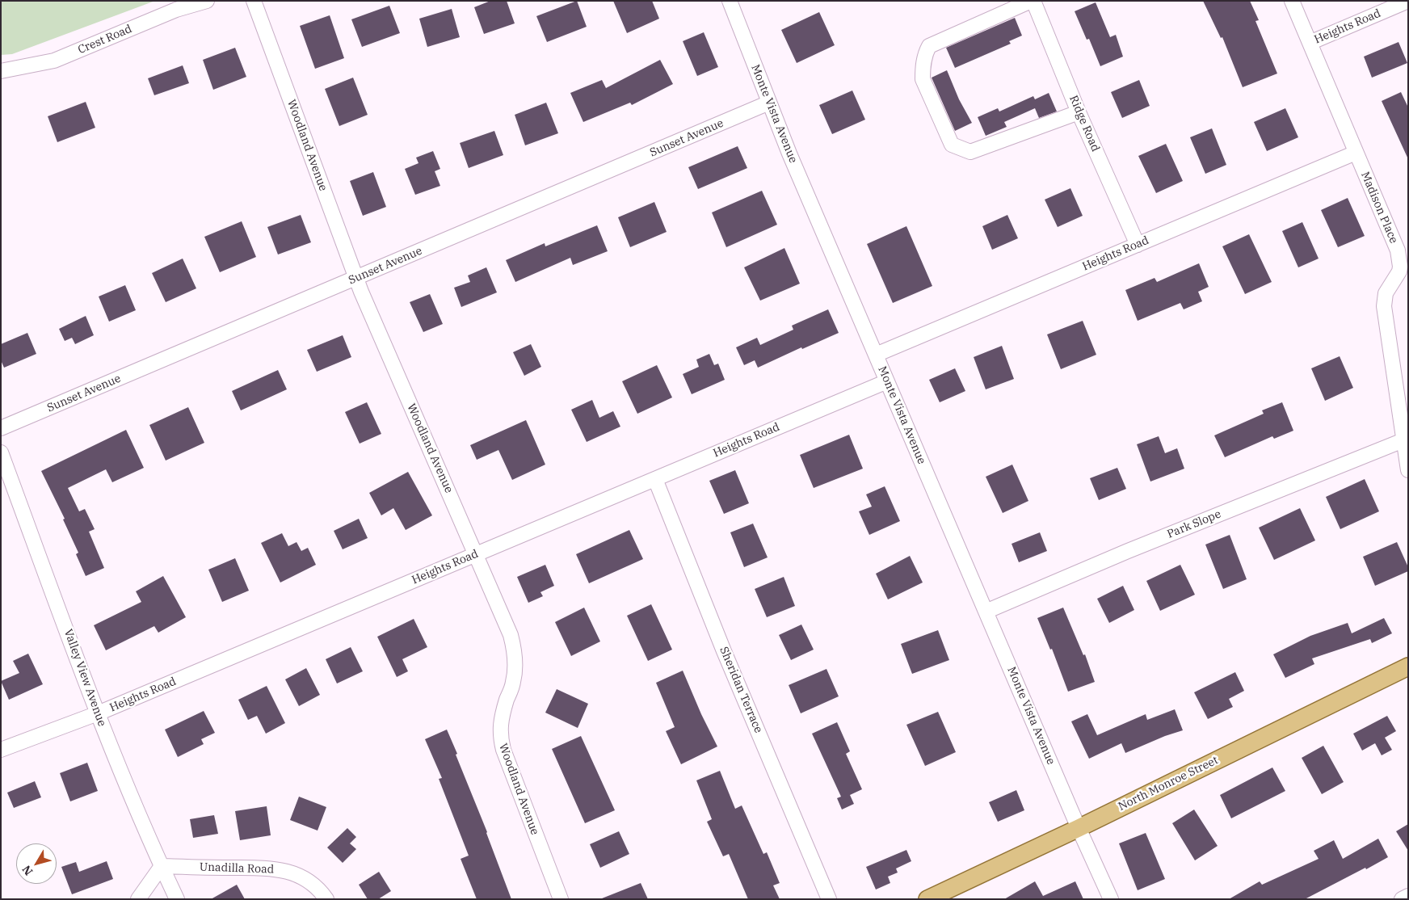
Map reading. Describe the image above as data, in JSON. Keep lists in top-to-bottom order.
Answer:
{
  "streets": {
    "main road": ["North Monroe Street"],
    "street": [
      "Heights Road",
      "Crest Road",
      "Monte Vista Avenue",
      "Ridge Road",
      "Sunset Avenue",
      "Woodland Avenue",
      "Madison Place",
      "Park Slope",
      "Valley View Avenue",
      "Sheridan Terrace",
      "Unadilla Road"
    ]
  },
  "crossings": [
    ["Heights Road", "Monte Vista Avenue"],
    ["Heights Road", "Ridge Road"],
    ["Heights Road", "Woodland Avenue"],
    ["Heights Road", "Madison Place"],
    ["Heights Road", "Valley View Avenue"],
    ["Heights Road", "Sheridan Terrace"],
    ["Monte Vista Avenue", "Sunset Avenue"],
    ["Monte Vista Avenue", "Park Slope"],
    ["Monte Vista Avenue", "North Monroe Street"],
    ["Sunset Avenue", "Woodland Avenue"],
    ["Madison Place", "Park Slope"],
    ["Valley View Avenue", "Unadilla Road"]
  ],
  "north": "bottom left"
}
